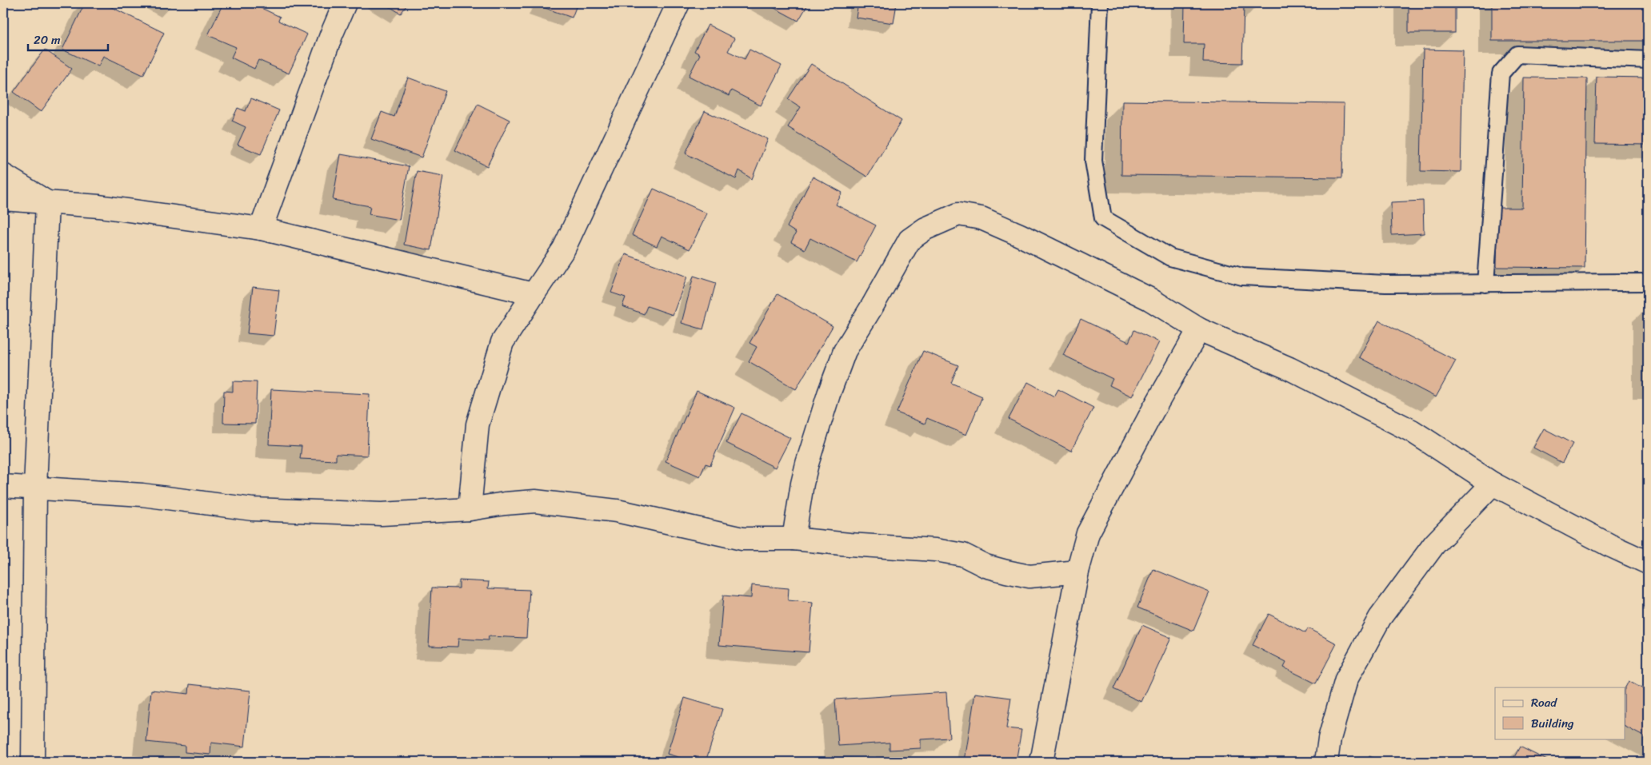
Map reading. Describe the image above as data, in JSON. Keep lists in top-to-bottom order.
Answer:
{
  "legend": ["Road", "Building"],
  "scale_bar": "20 m"
}
